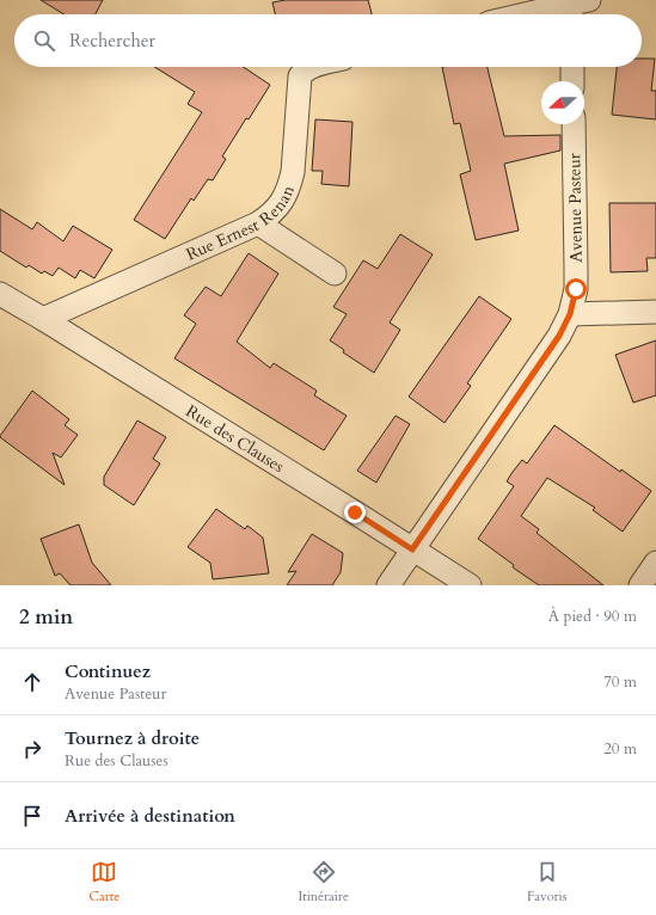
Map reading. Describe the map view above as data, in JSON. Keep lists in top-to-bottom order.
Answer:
{
  "streets": {
    "street": ["Avenue Pasteur", "Rue Ernest Renan", "Rue des Clauses"]
  },
  "crossings": [
    ["Avenue Pasteur", "Rue des Clauses"],
    ["Rue Ernest Renan", "Rue des Clauses"]
  ],
  "north": "left",
  "page": {
    "search": "Rechercher",
    "heading": ["2 min", "À pied · 90 m"],
    "list": [
      ["Continuez", "Avenue Pasteur", "70 m"],
      ["Tournez à droite", "Rue des Clauses", "20 m"],
      "Arrivée à destination"
    ],
    "nav": ["Carte", "Itinéraire", "Favoris"]
  }
}
